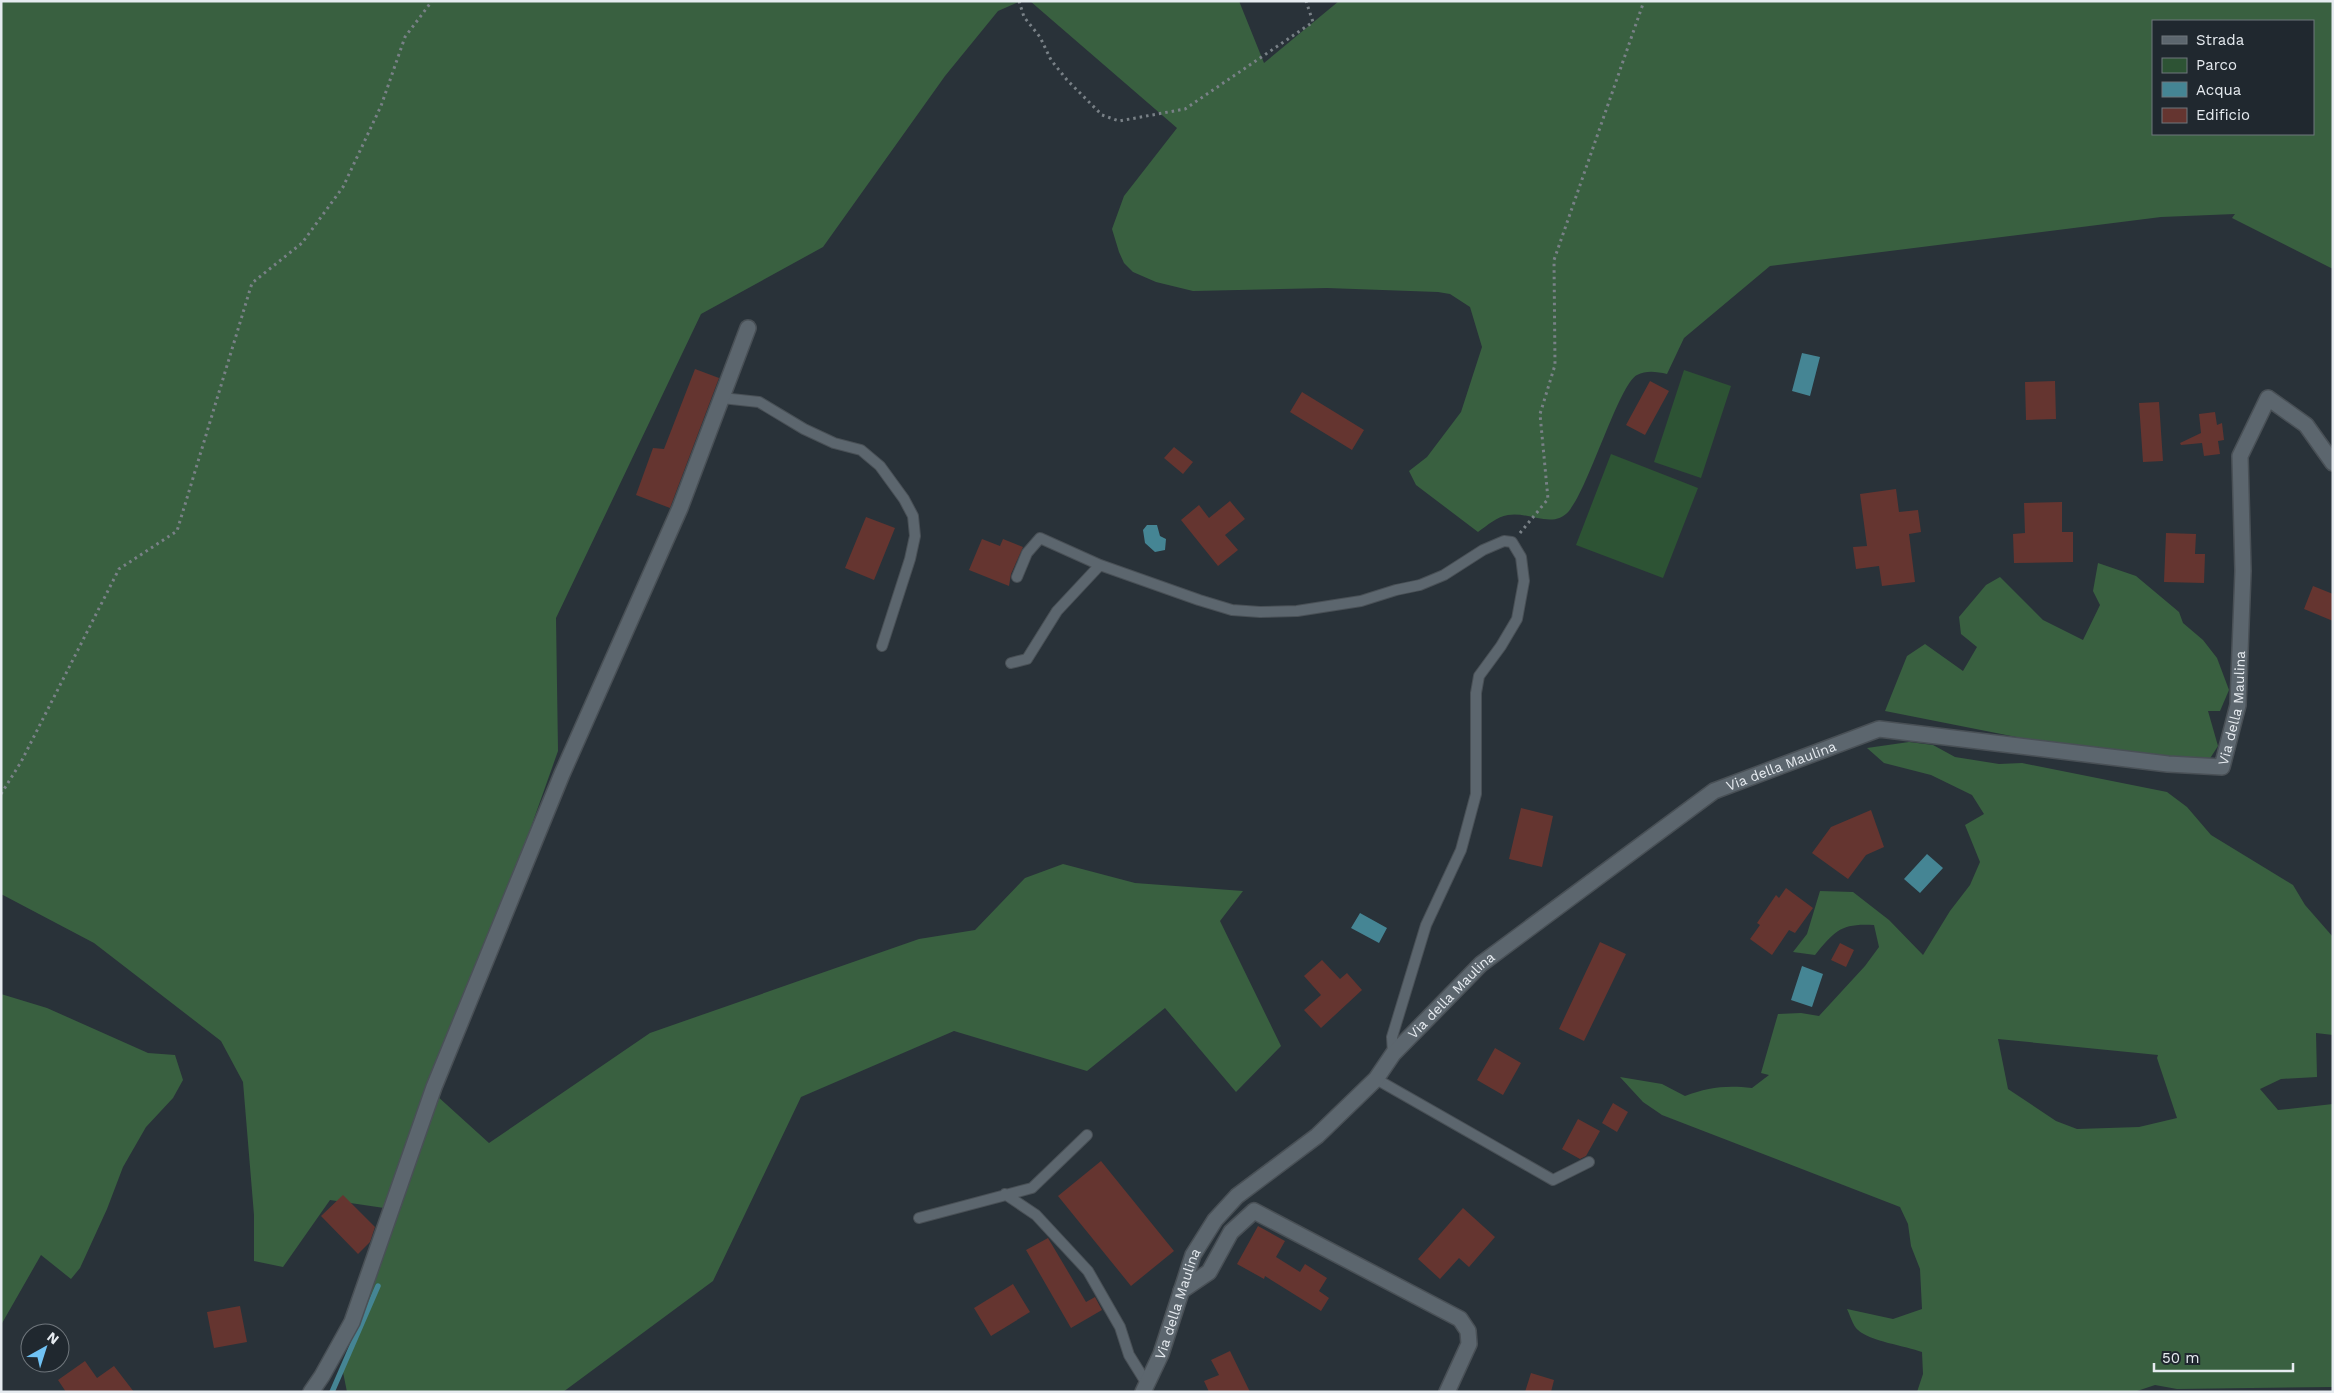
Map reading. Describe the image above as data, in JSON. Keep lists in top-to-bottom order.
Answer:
{
  "streets": {
    "street": ["Via della Maulina"]
  },
  "legend": [
    "Strada",
    "Parco",
    "Acqua",
    "Edificio"
  ],
  "scale_bar": "50 m",
  "north": "top right"
}
